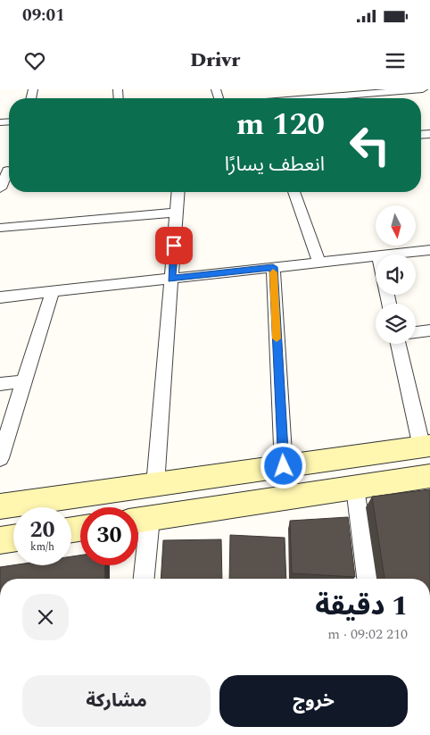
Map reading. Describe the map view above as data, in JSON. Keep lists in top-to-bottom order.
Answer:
{
  "north": "bottom",
  "page": {
    "status": "09:01",
    "header": "Drivr",
    "turn": ["120 m", "انعطف يسارًا"],
    "speed": "20 km/h",
    "limit": "30",
    "heading": ["1 دقيقة", "210 m · 09:02"],
    "buttons": ["خروج", "مشاركة"]
  }
}
